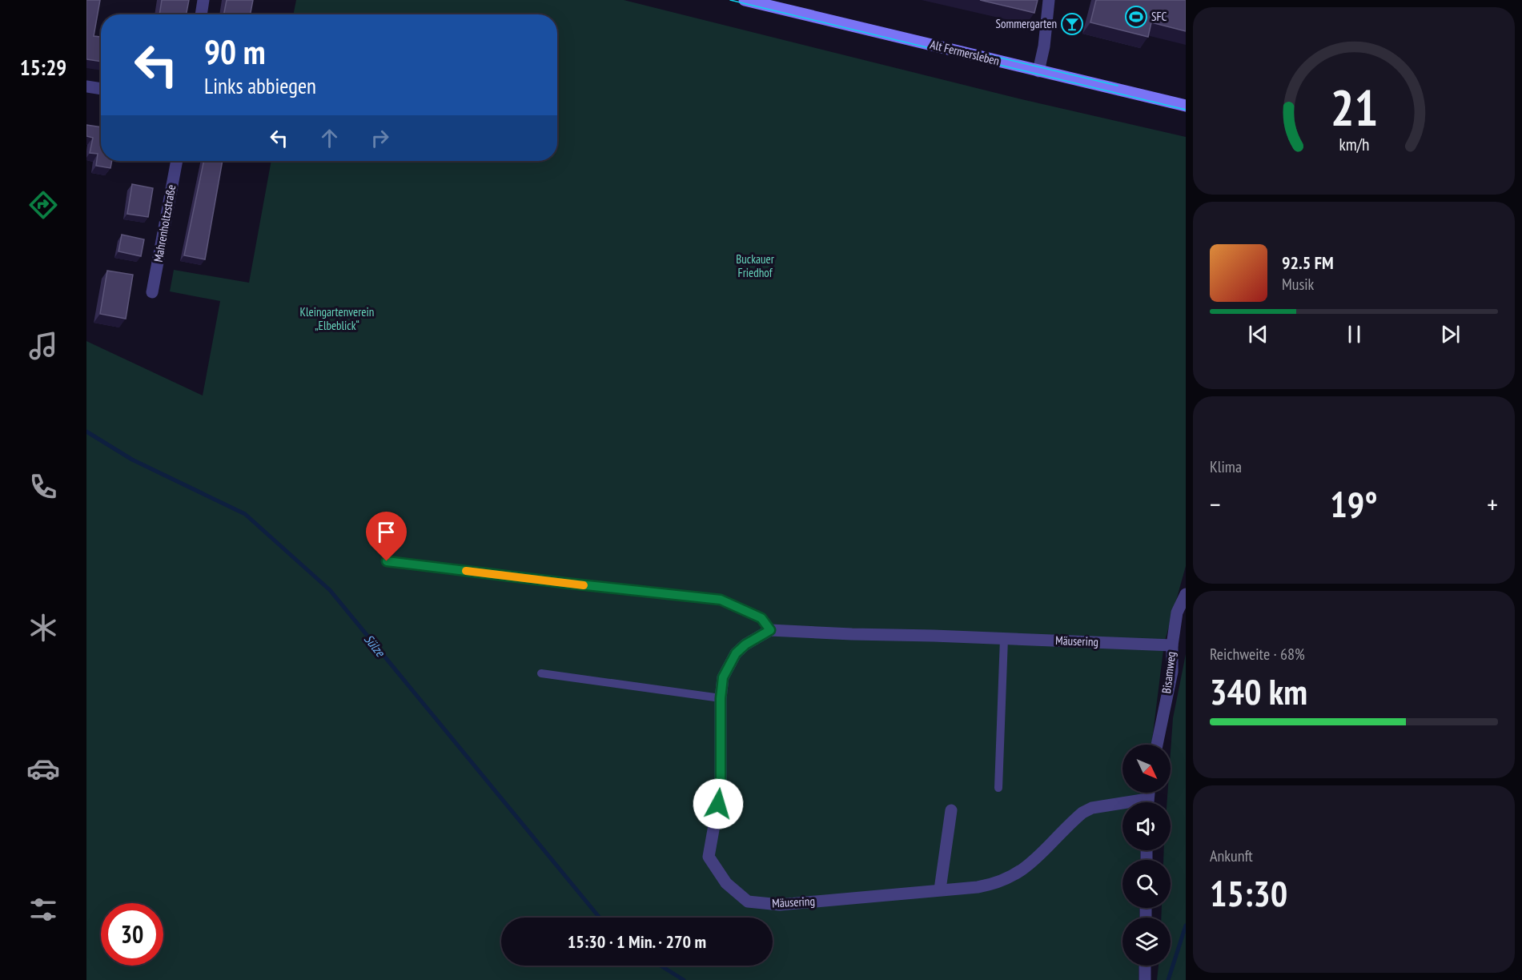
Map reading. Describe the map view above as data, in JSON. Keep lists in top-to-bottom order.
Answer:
{
  "streets": {
    "main road": ["Alt Fermersleben"],
    "street": ["Mahrenholtzstraße", "Mäusering", "Bisamweg"]
  },
  "crossings": [
    ["Mäusering", "Bisamweg"]
  ],
  "water": ["Sülze"],
  "parks": ["Buckauer Friedhof", "Kleingartenverein „Elbeblick“"],
  "places": {
    "sports": ["SFC"],
    "bar": ["Sommergarten"]
  },
  "north": "bottom right",
  "page": {
    "tabs": "15:29",
    "turn": ["90 m", "Links abbiegen"],
    "song": ["92.5 FM", "Musik"],
    "tile": [
      "Klima",
      ["Reichweite · 68%", "340 km"],
      ["Ankunft", "15:30"]
    ],
    "heat": ["−", "19°", "+"],
    "limit": "30",
    "trip": "15:30 · 1 Min. · 270 m",
    "gauge": ["21", "km/h"]
  }
}
